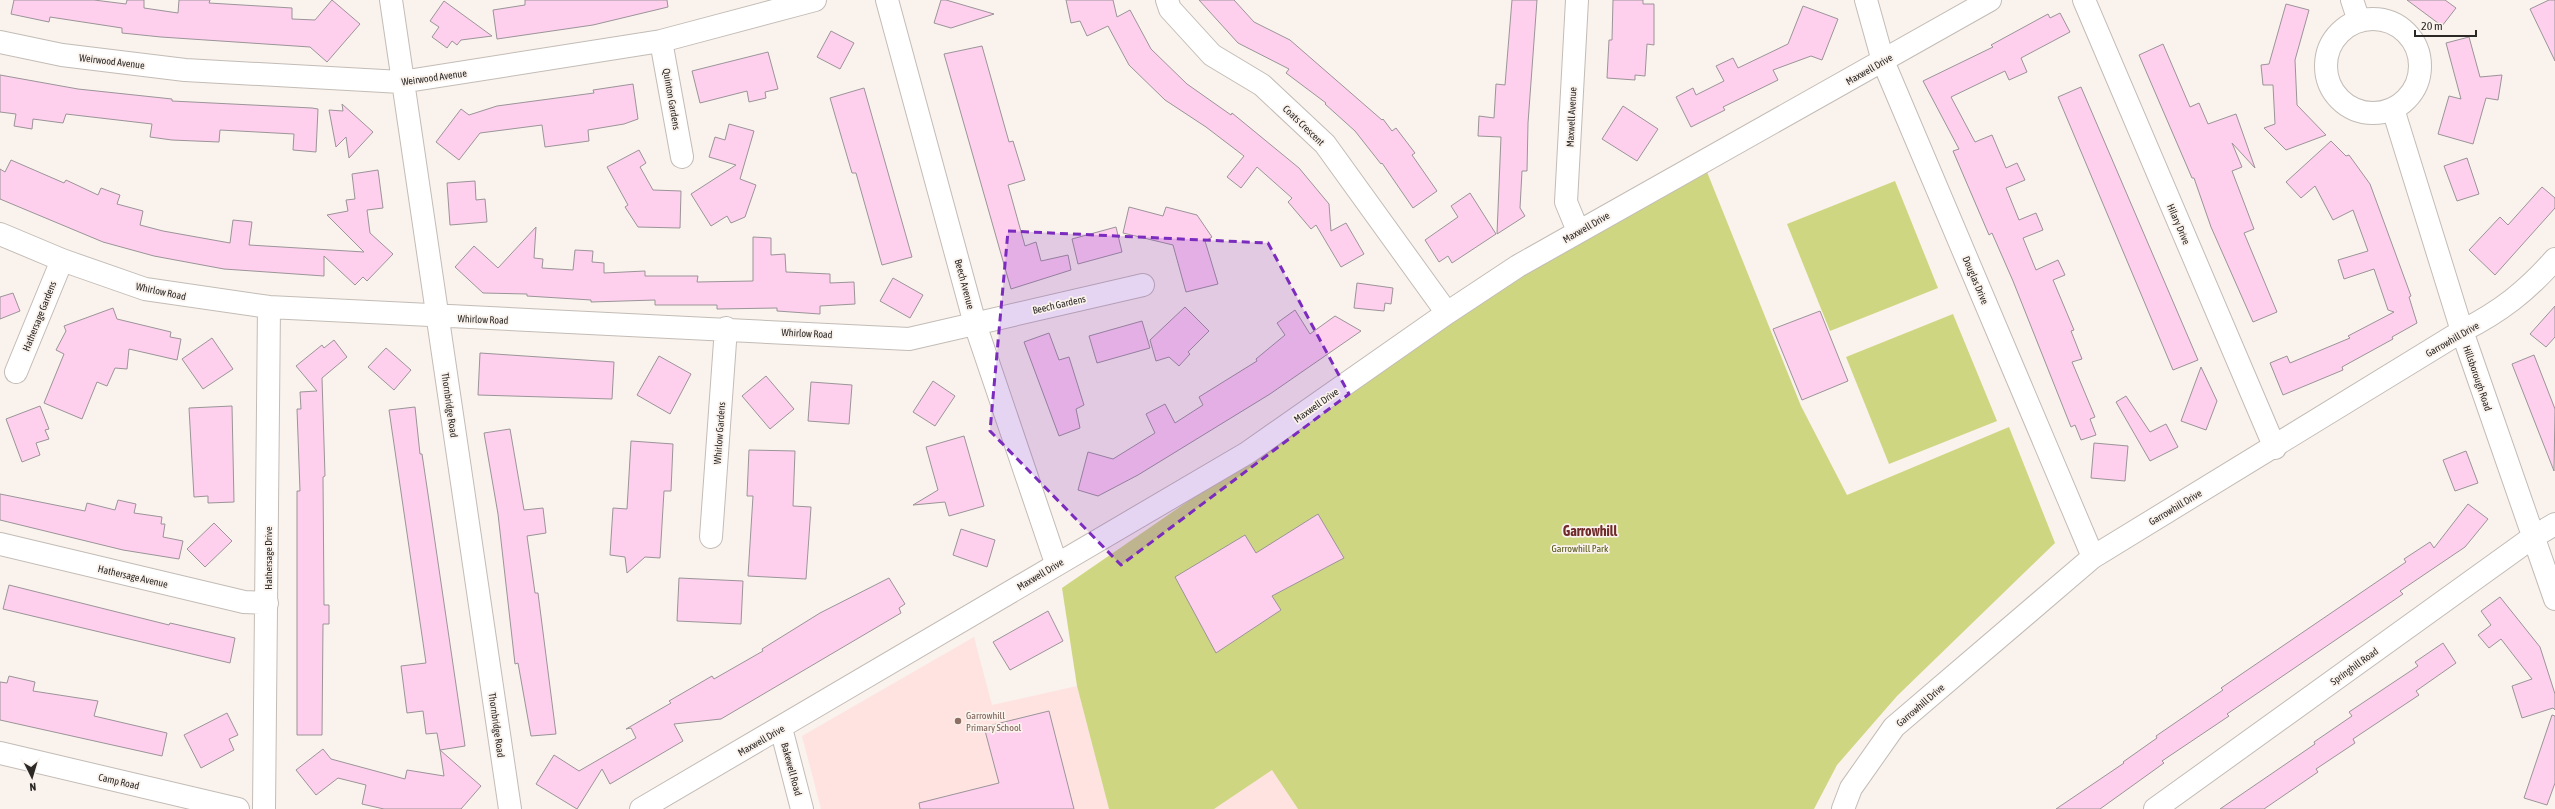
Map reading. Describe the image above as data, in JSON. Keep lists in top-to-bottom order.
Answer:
{
  "streets": {
    "street": [
      "Weirwood Avenue",
      "Maxwell Drive",
      "Quinton Gardens",
      "Maxwell Avenue",
      "Coats Crescent",
      "Hilary Drive",
      "Douglas Drive",
      "Beech Avenue",
      "Whirlow Road",
      "Beech Gardens",
      "Hathersage Gardens",
      "Garrowhill Drive",
      "Hillsborough Road",
      "Thornbridge Road",
      "Whirlow Gardens",
      "Hathersage Drive",
      "Hathersage Avenue",
      "Springhill Road",
      "Bakewell Road",
      "Camp Road"
    ]
  },
  "crossings": [
    ["Weirwood Avenue", "Quinton Gardens"],
    ["Weirwood Avenue", "Thornbridge Road"],
    ["Maxwell Drive", "Maxwell Avenue"],
    ["Maxwell Drive", "Coats Crescent"],
    ["Maxwell Drive", "Douglas Drive"],
    ["Maxwell Drive", "Beech Avenue"],
    ["Maxwell Drive", "Bakewell Road"],
    ["Hilary Drive", "Garrowhill Drive"],
    ["Douglas Drive", "Garrowhill Drive"],
    ["Beech Avenue", "Whirlow Road"],
    ["Beech Avenue", "Beech Gardens"],
    ["Whirlow Road", "Beech Gardens"],
    ["Whirlow Road", "Hathersage Gardens"],
    ["Whirlow Road", "Thornbridge Road"],
    ["Whirlow Road", "Whirlow Gardens"],
    ["Whirlow Road", "Hathersage Drive"],
    ["Garrowhill Drive", "Hillsborough Road"],
    ["Hillsborough Road", "Springhill Road"],
    ["Hathersage Drive", "Hathersage Avenue"]
  ],
  "districts": ["Garrowhill"],
  "parks": ["Garrowhill Park"],
  "places": ["Garrowhill Primary School"],
  "scale_bar": "20 m",
  "north": "bottom"
}
